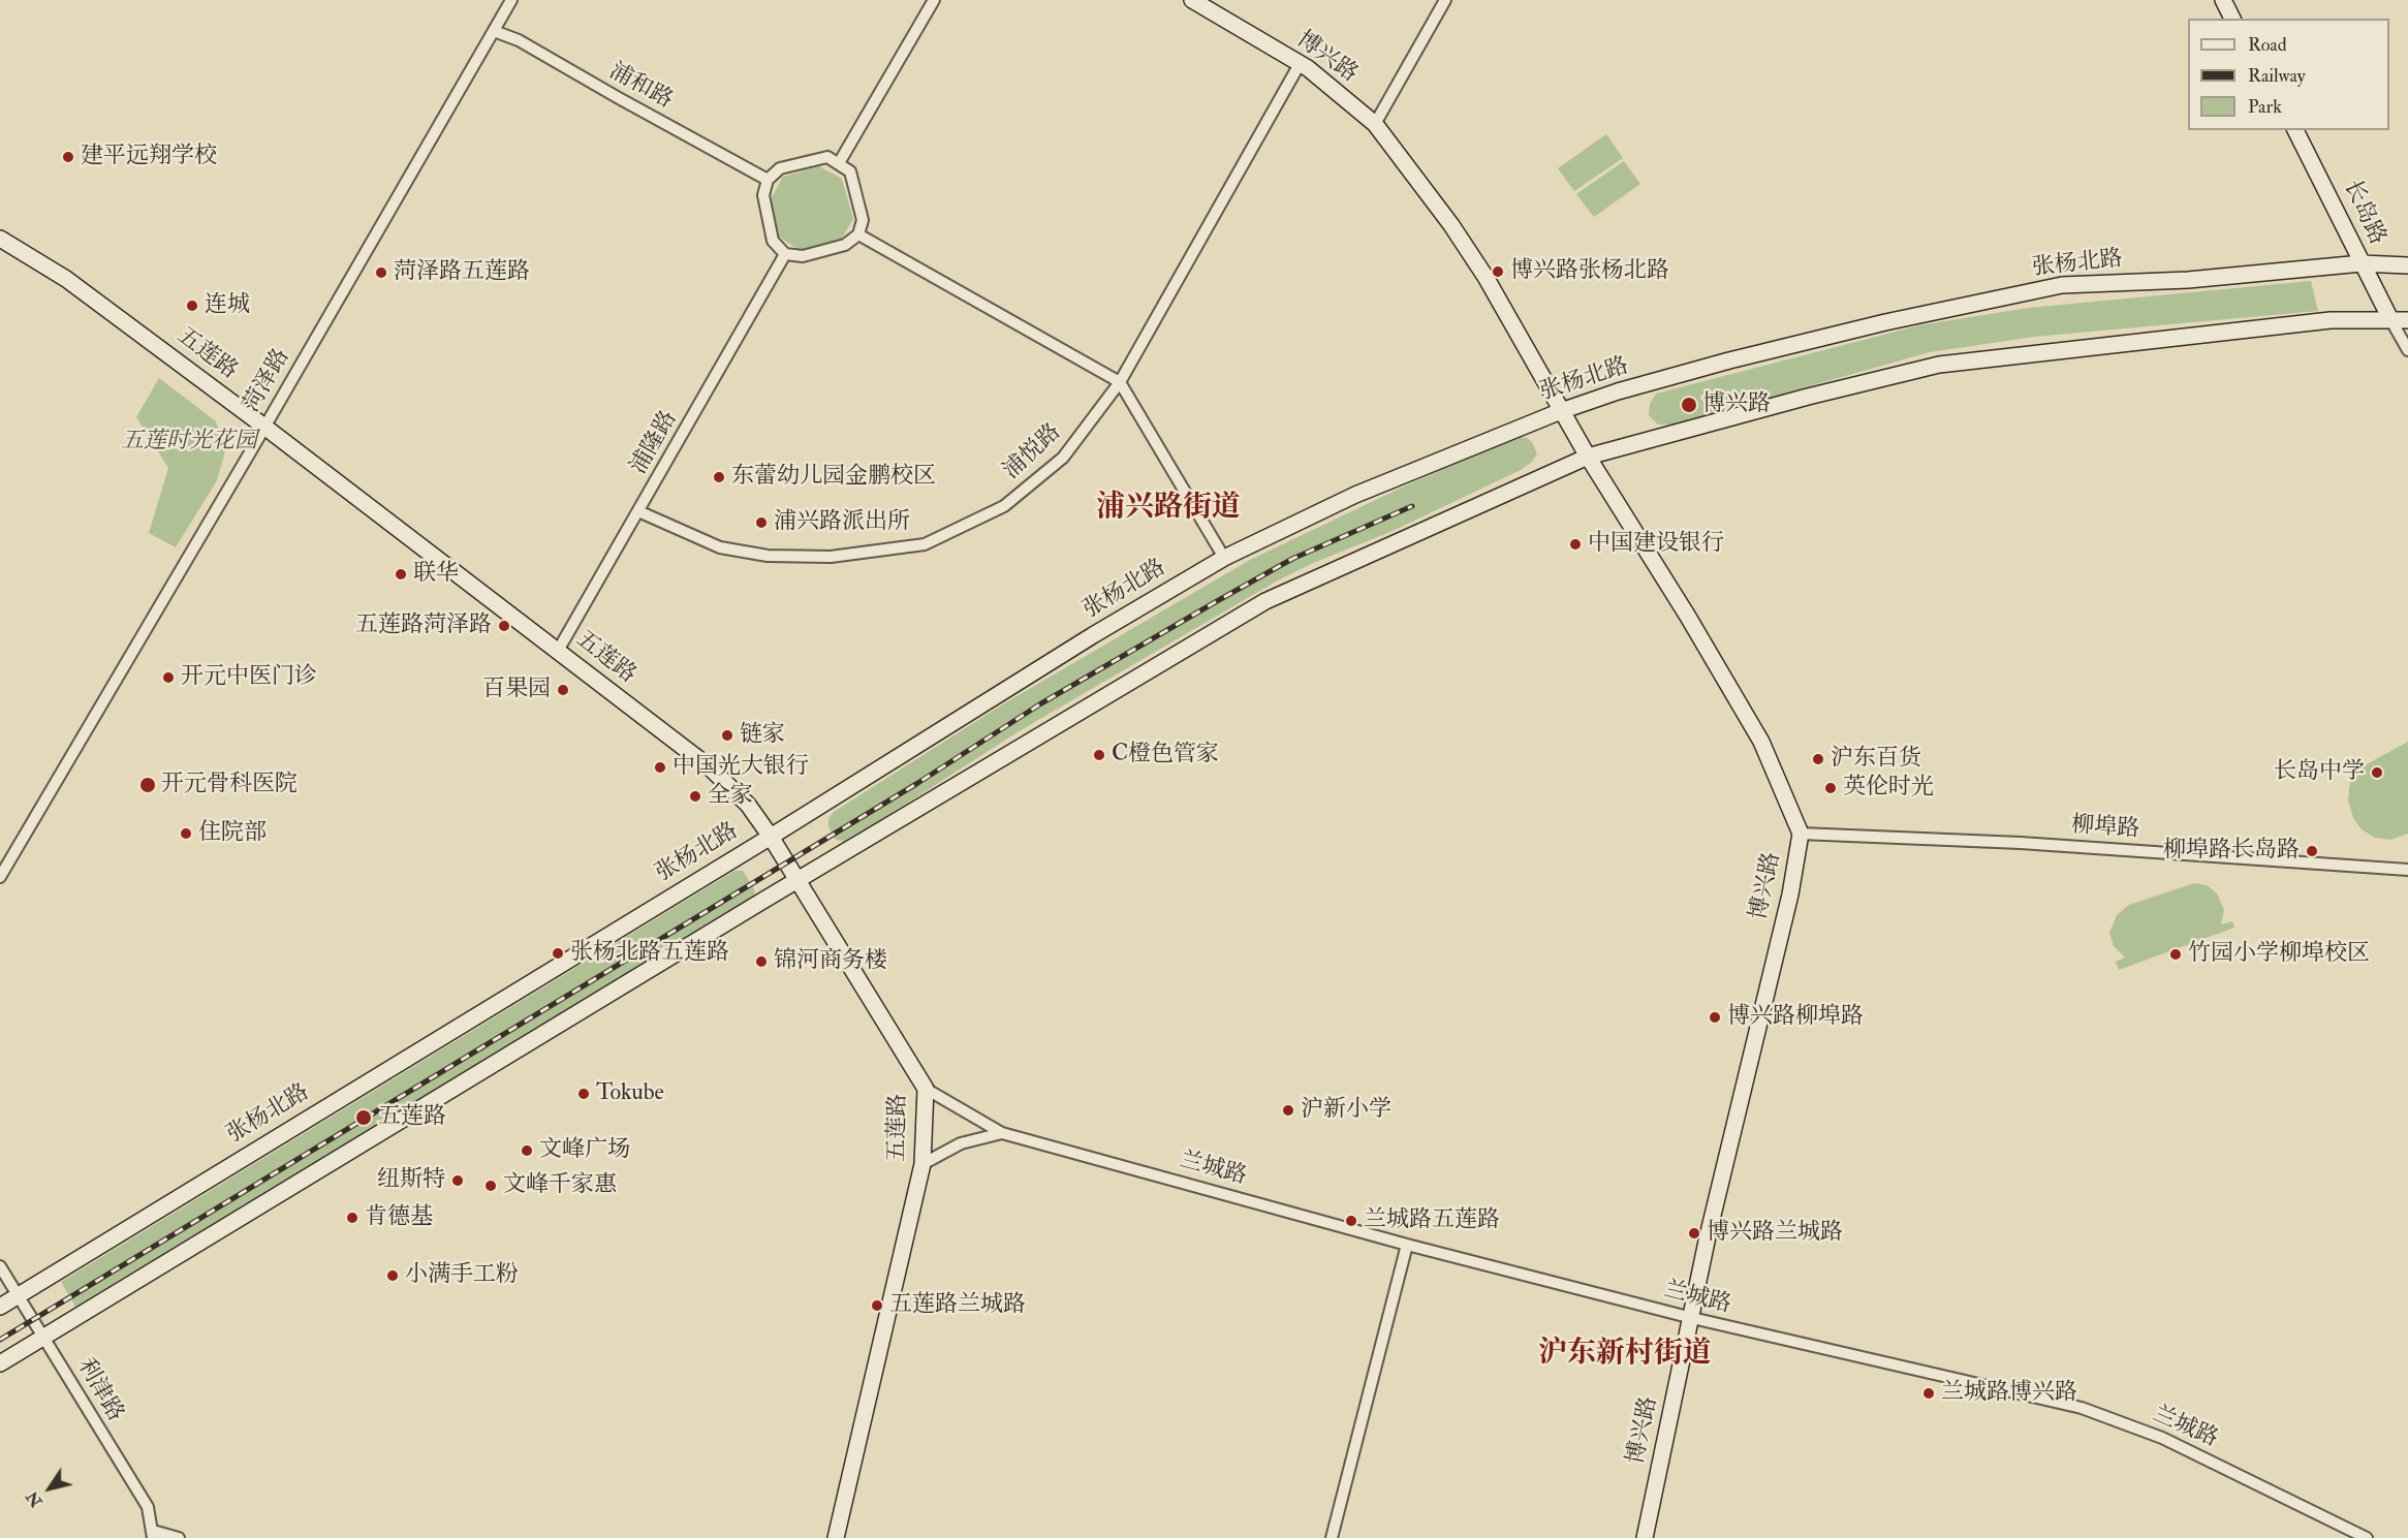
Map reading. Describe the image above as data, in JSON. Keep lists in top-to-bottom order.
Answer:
{
  "streets": {
    "main road": [
      "博兴路",
      "长岛路",
      "张杨北路",
      "五莲路"
    ],
    "street": [
      "浦和路",
      "菏泽路",
      "浦隆路",
      "浦悦路",
      "柳埠路",
      "兰城路",
      "利津路"
    ]
  },
  "crossings": [
    ["博兴路", "张杨北路"],
    ["博兴路", "浦悦路"],
    ["博兴路", "柳埠路"],
    ["博兴路", "兰城路"],
    ["浦和路", "菏泽路"],
    ["浦和路", "浦隆路"],
    ["长岛路", "张杨北路"],
    ["张杨北路", "五莲路"],
    ["张杨北路", "利津路"],
    ["五莲路", "菏泽路"],
    ["五莲路", "浦隆路"],
    ["五莲路", "兰城路"],
    ["浦隆路", "浦悦路"]
  ],
  "districts": ["浦兴路街道", "沪东新村街道"],
  "parks": ["五莲时光花园"],
  "places": [
    "建平远翔学校",
    "博兴路张杨北路",
    "菏泽路五莲路",
    "连城",
    "博兴路",
    "东蕾幼儿园金鹏校区",
    "浦兴路派出所",
    "中国建设银行",
    "联华",
    "五莲路菏泽路",
    "开元中医门诊",
    "百果园",
    "链家",
    "C橙色管家",
    "沪东百货",
    "中国光大银行",
    "长岛中学",
    "开元骨科医院",
    "英伦时光",
    "全家",
    "住院部",
    "柳埠路长岛路",
    "张杨北路五莲路",
    "竹园小学柳埠校区",
    "锦河商务楼",
    "博兴路柳埠路",
    "Tokube",
    "沪新小学",
    "五莲路",
    "文峰广场",
    "纽斯特",
    "文峰千家惠",
    "肯德基",
    "兰城路五莲路",
    "博兴路兰城路",
    "小满手工粉",
    "五莲路兰城路",
    "兰城路博兴路"
  ],
  "legend": ["Road", "Railway", "Park"],
  "north": "bottom left"
}
